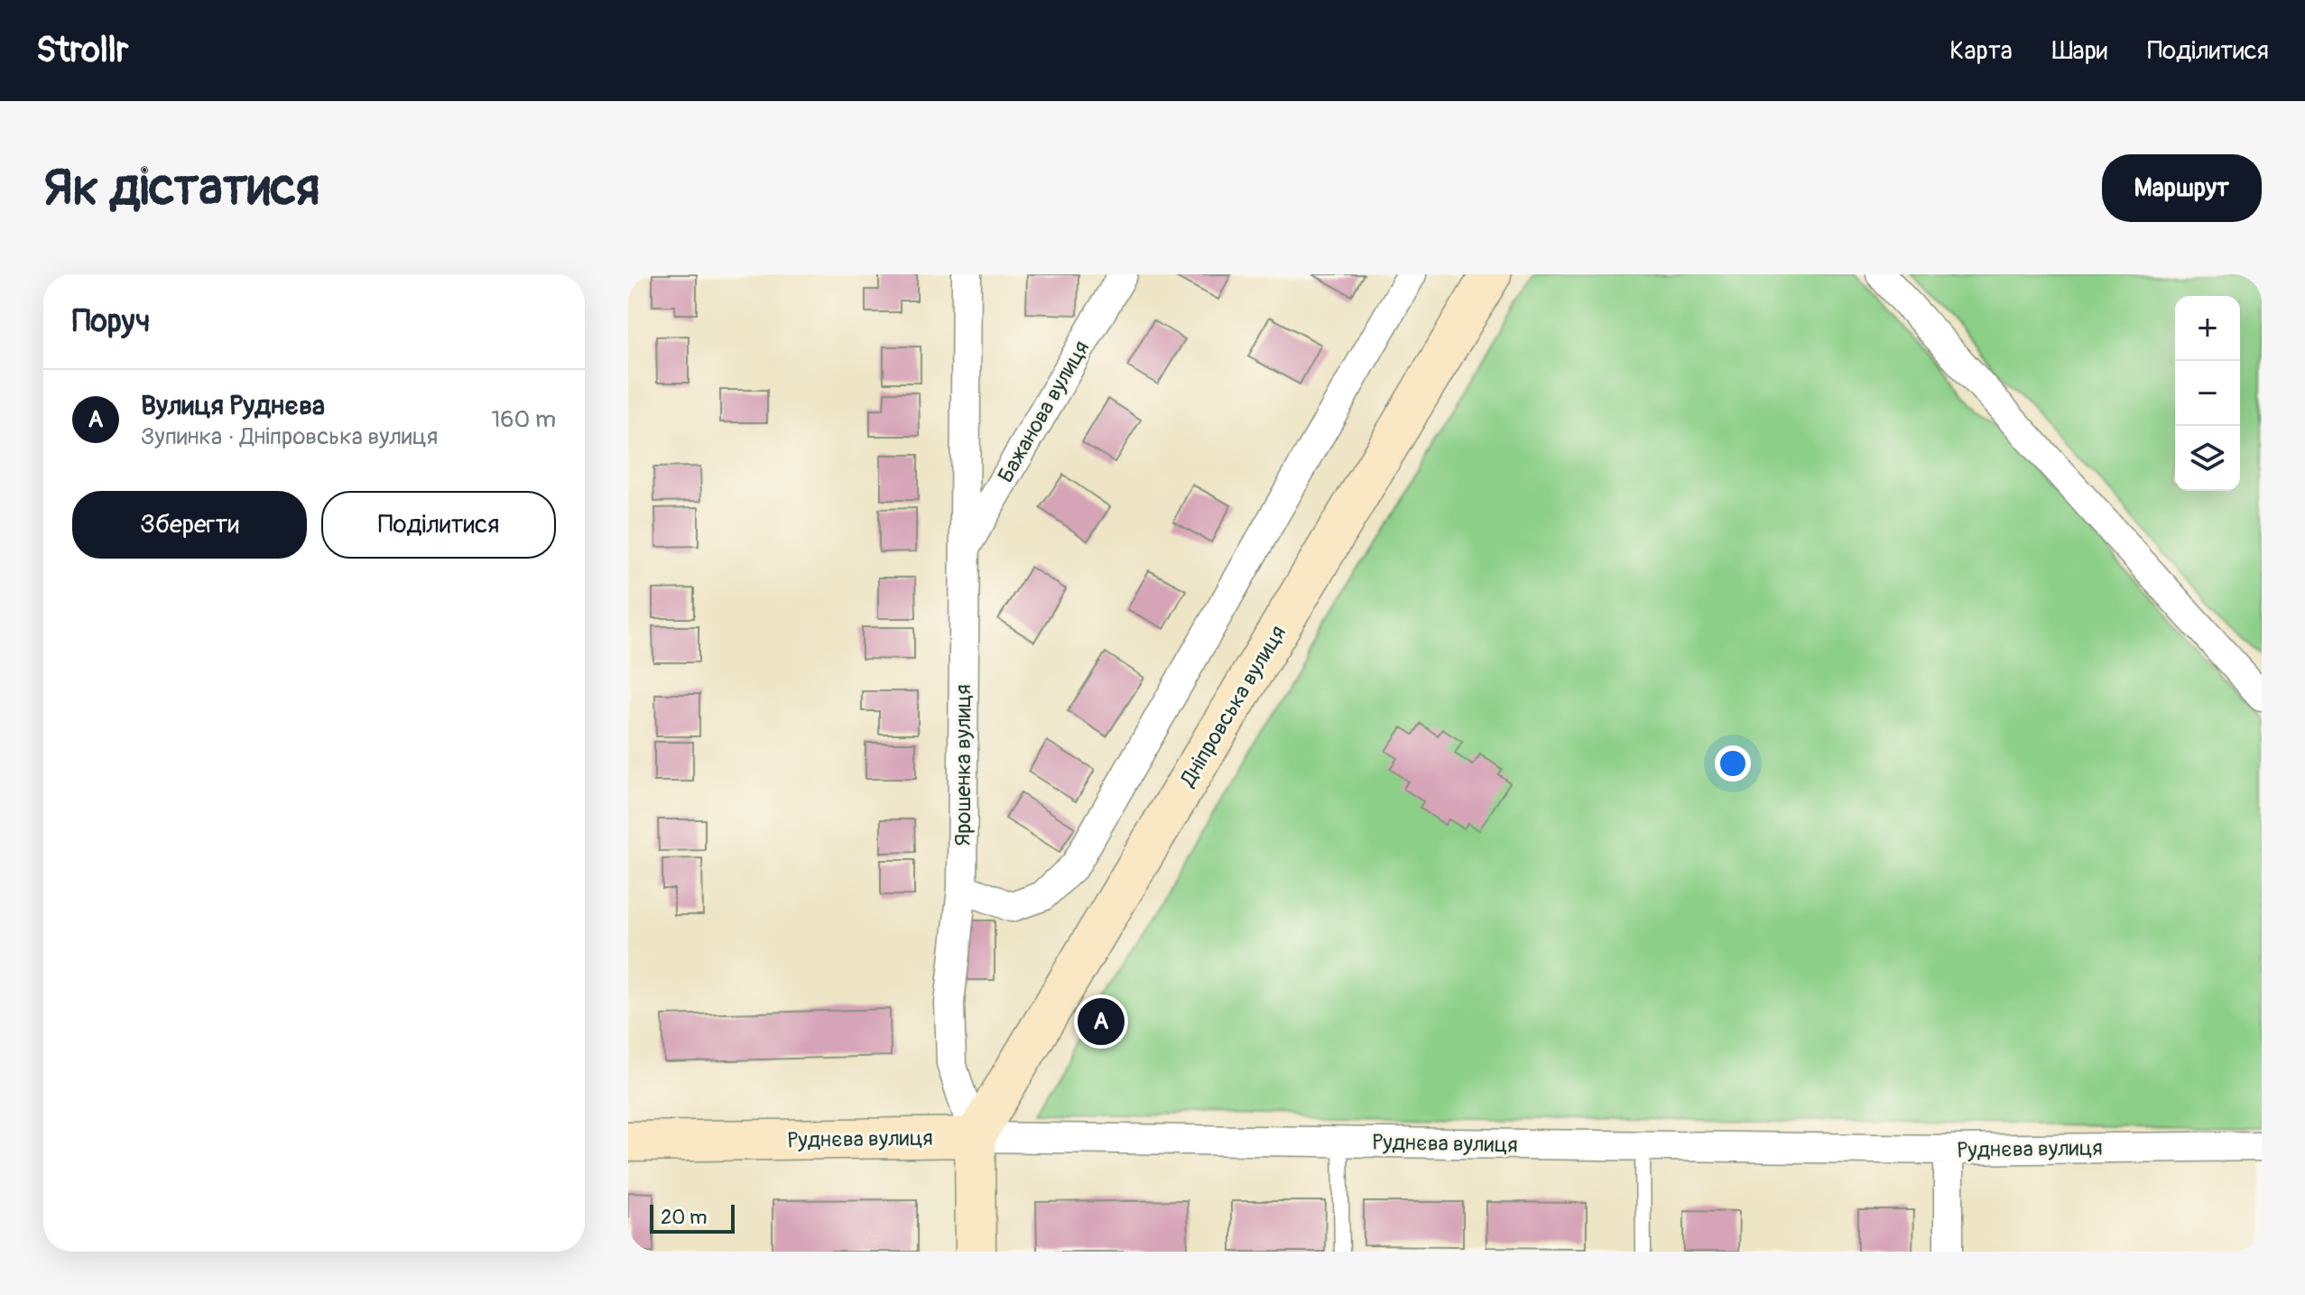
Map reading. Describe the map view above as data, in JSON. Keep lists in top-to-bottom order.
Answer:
{
  "streets": {
    "street": [
      "Бажанова вулиця",
      "Дніпровська вулиця",
      "Ярошенка вулиця",
      "Руднєва вулиця"
    ]
  },
  "crossings": [
    ["Бажанова вулиця", "Ярошенка вулиця"],
    ["Дніпровська вулиця", "Ярошенка вулиця"],
    ["Дніпровська вулиця", "Руднєва вулиця"],
    ["Ярошенка вулиця", "Руднєва вулиця"]
  ],
  "scale_bar": "20 m",
  "page": {
    "header": "Strollr",
    "nav": ["Карта", "Шари", "Поділитися"],
    "buttons": [
      "Маршрут",
      ["Зберегти", "Поділитися"]
    ],
    "title": "Як дістатися",
    "heading": "Поруч",
    "map_buttons": ["+", "−"],
    "list": [
      {
        "mark": "A",
        "name": "Вулиця Руднєва",
        "note": "Зупинка · Дніпровська вулиця",
        "value": "160 m"
      }
    ],
    "pins": "A",
    "scale": "20 m"
  }
}
